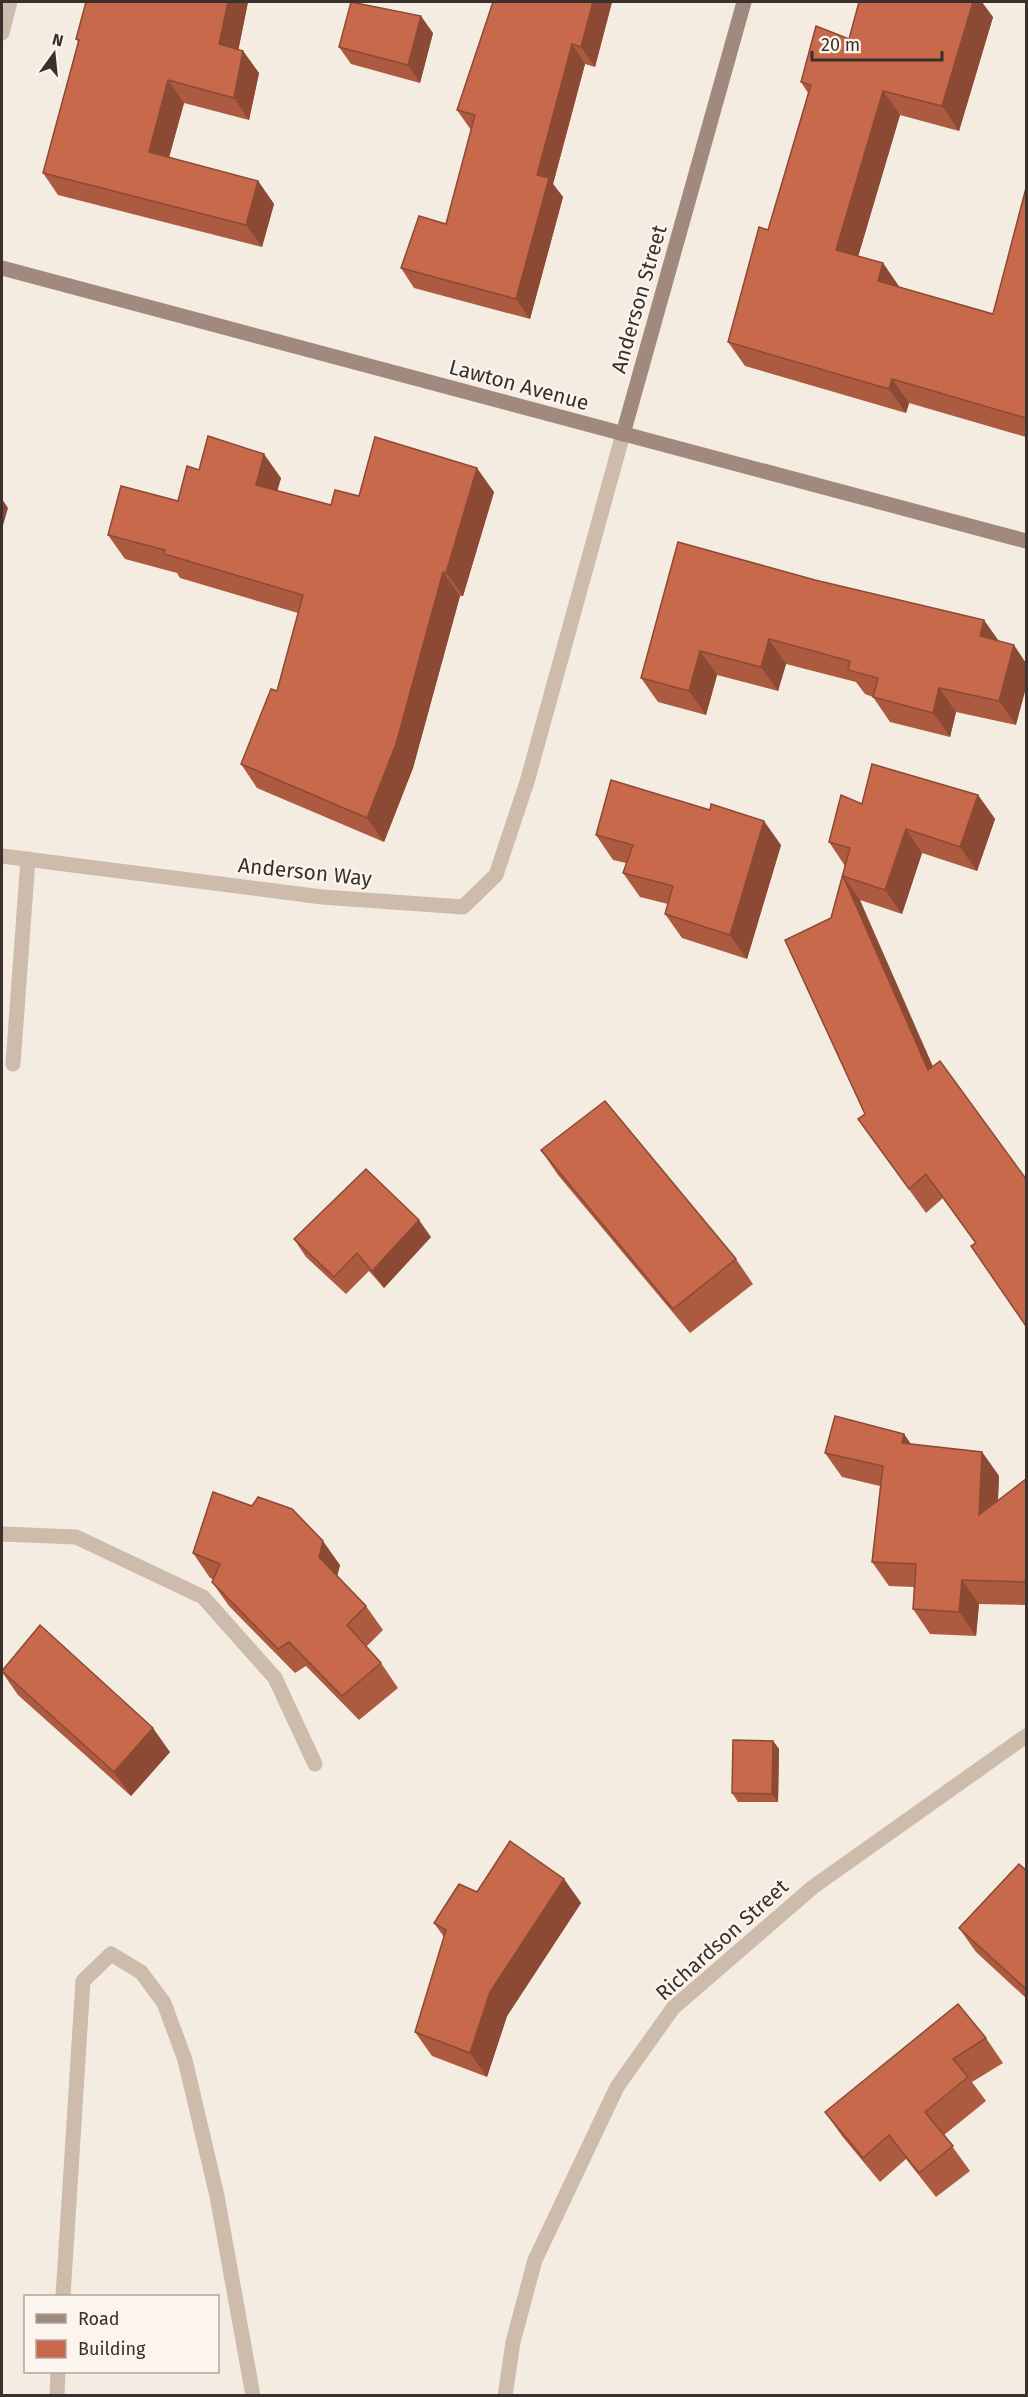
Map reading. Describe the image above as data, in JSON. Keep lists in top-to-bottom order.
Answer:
{
  "streets": {
    "street": [
      "Anderson Street",
      "Lawton Avenue",
      "Anderson Way",
      "Richardson Street"
    ]
  },
  "crossings": [
    ["Anderson Street", "Lawton Avenue"],
    ["Anderson Street", "Anderson Way"]
  ],
  "legend": ["Road", "Building"],
  "scale_bar": "20 m",
  "north": "top"
}
